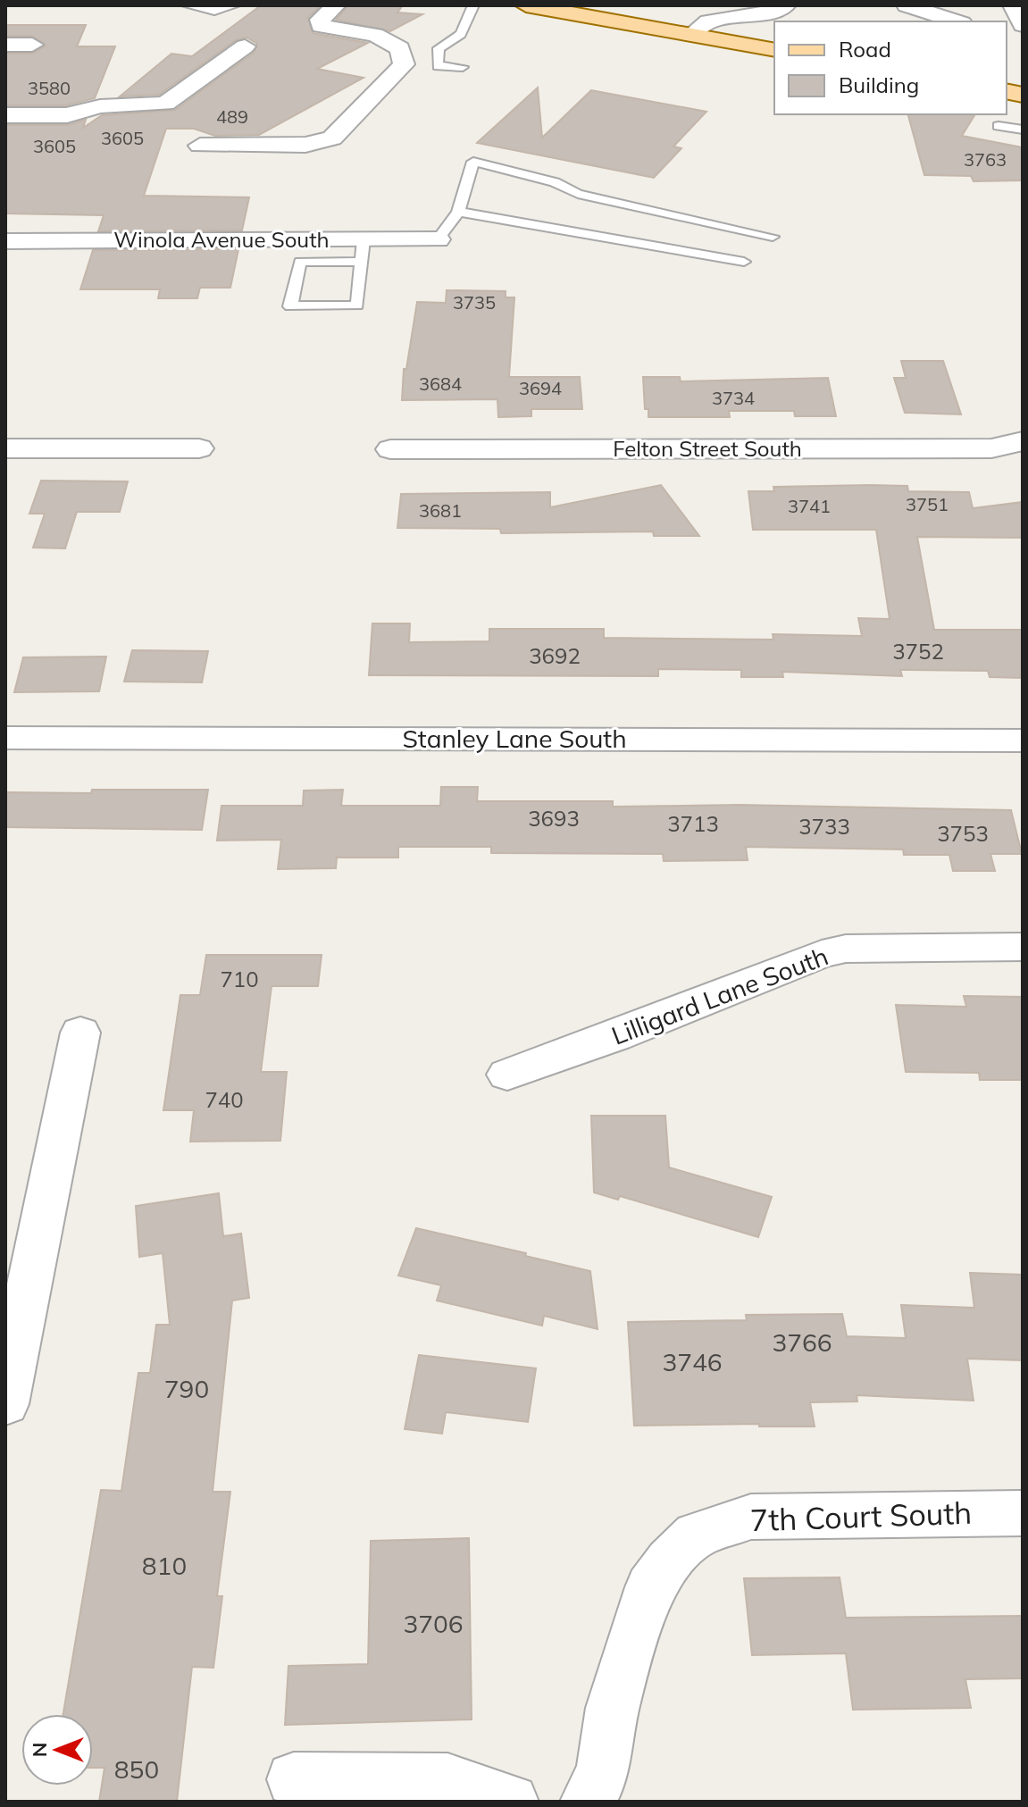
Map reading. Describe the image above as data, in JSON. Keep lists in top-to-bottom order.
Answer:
{
  "streets": {
    "street": [
      "Winola Avenue South",
      "Felton Street South",
      "Stanley Lane South",
      "Lilligard Lane South",
      "7th Court South"
    ]
  },
  "house_numbers": [
    "3580",
    "489",
    "3605",
    "3605",
    "3763",
    "3735",
    "3684",
    "3694",
    "3734",
    "3751",
    "3741",
    "3681",
    "3752",
    "3692",
    "3693",
    "3713",
    "3733",
    "3753",
    "710",
    "740",
    "3766",
    "3746",
    "790",
    "810",
    "3706",
    "850"
  ],
  "legend": ["Road", "Building"],
  "north": "left"
}
